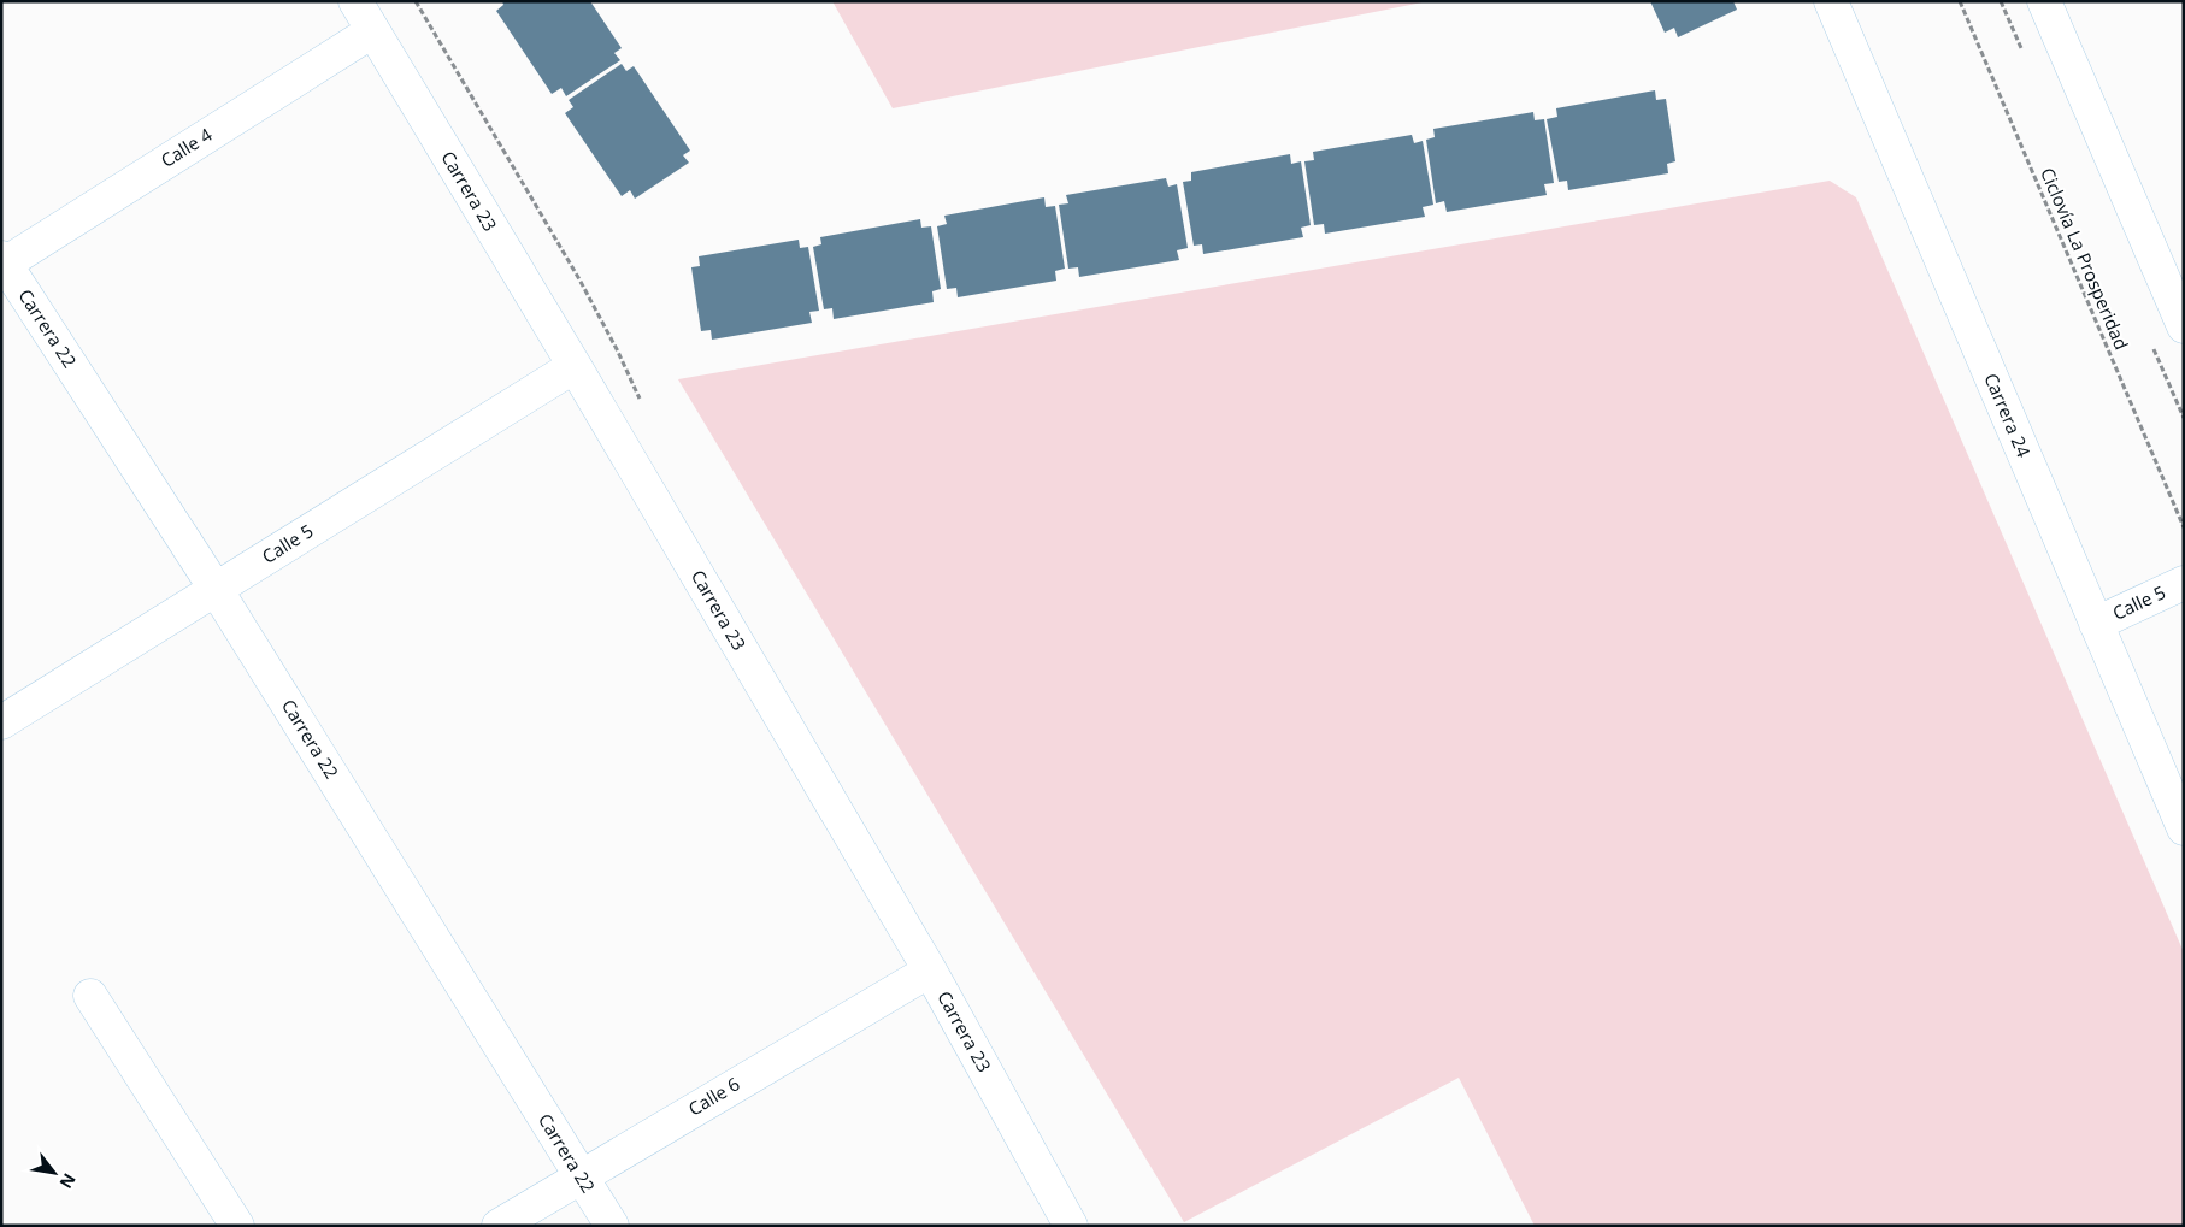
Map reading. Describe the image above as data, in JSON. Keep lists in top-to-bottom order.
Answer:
{
  "streets": {
    "street": [
      "Calle 4",
      "Carrera 23",
      "Carrera 22",
      "Carrera 24",
      "Calle 5",
      "Calle 6"
    ],
    "path": ["Ciclovía La Prosperidad"]
  },
  "crossings": [
    ["Calle 4", "Carrera 23"],
    ["Calle 4", "Carrera 22"],
    ["Carrera 23", "Calle 5"],
    ["Carrera 23", "Calle 6"],
    ["Carrera 22", "Calle 5"],
    ["Carrera 22", "Calle 6"],
    ["Carrera 24", "Calle 5"]
  ],
  "north": "bottom right"
}
